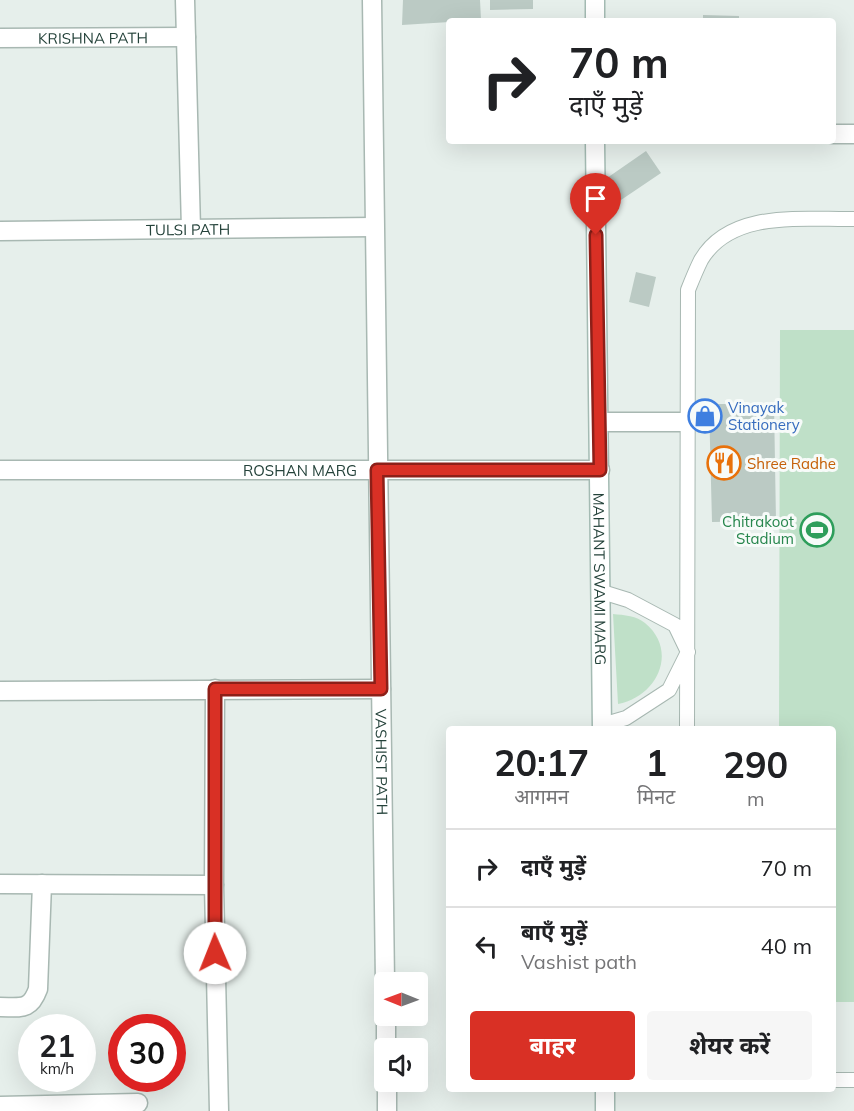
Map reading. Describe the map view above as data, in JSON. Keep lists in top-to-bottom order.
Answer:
{
  "streets": {
    "street": [
      "KRISHNA PATH",
      "TULSI PATH",
      "ROSHAN MARG",
      "MAHANT SWAMI MARG",
      "VASHIST PATH"
    ]
  },
  "crossings": [
    ["TULSI PATH", "VASHIST PATH"],
    ["ROSHAN MARG", "MAHANT SWAMI MARG"],
    ["ROSHAN MARG", "VASHIST PATH"]
  ],
  "places": {
    "shop": ["Vinayak Stationery"],
    "restaurant": ["Shree Radhe"],
    "sports": ["Chitrakoot Stadium"]
  },
  "north": "left",
  "page": {
    "turn": ["70 m", "दाएँ मुड़ें"],
    "eta": [
      "20:17",
      "आगमन",
      "1",
      "मिनट",
      "290",
      "m"
    ],
    "list": [
      {
        "name": "दाएँ मुड़ें",
        "value": "70 m"
      },
      {
        "name": "बाएँ मुड़ें",
        "note": "Vashist path",
        "value": "40 m"
      }
    ],
    "buttons": ["बाहर", "शेयर करें"],
    "speed": "21 km/h",
    "limit": "30"
  }
}
